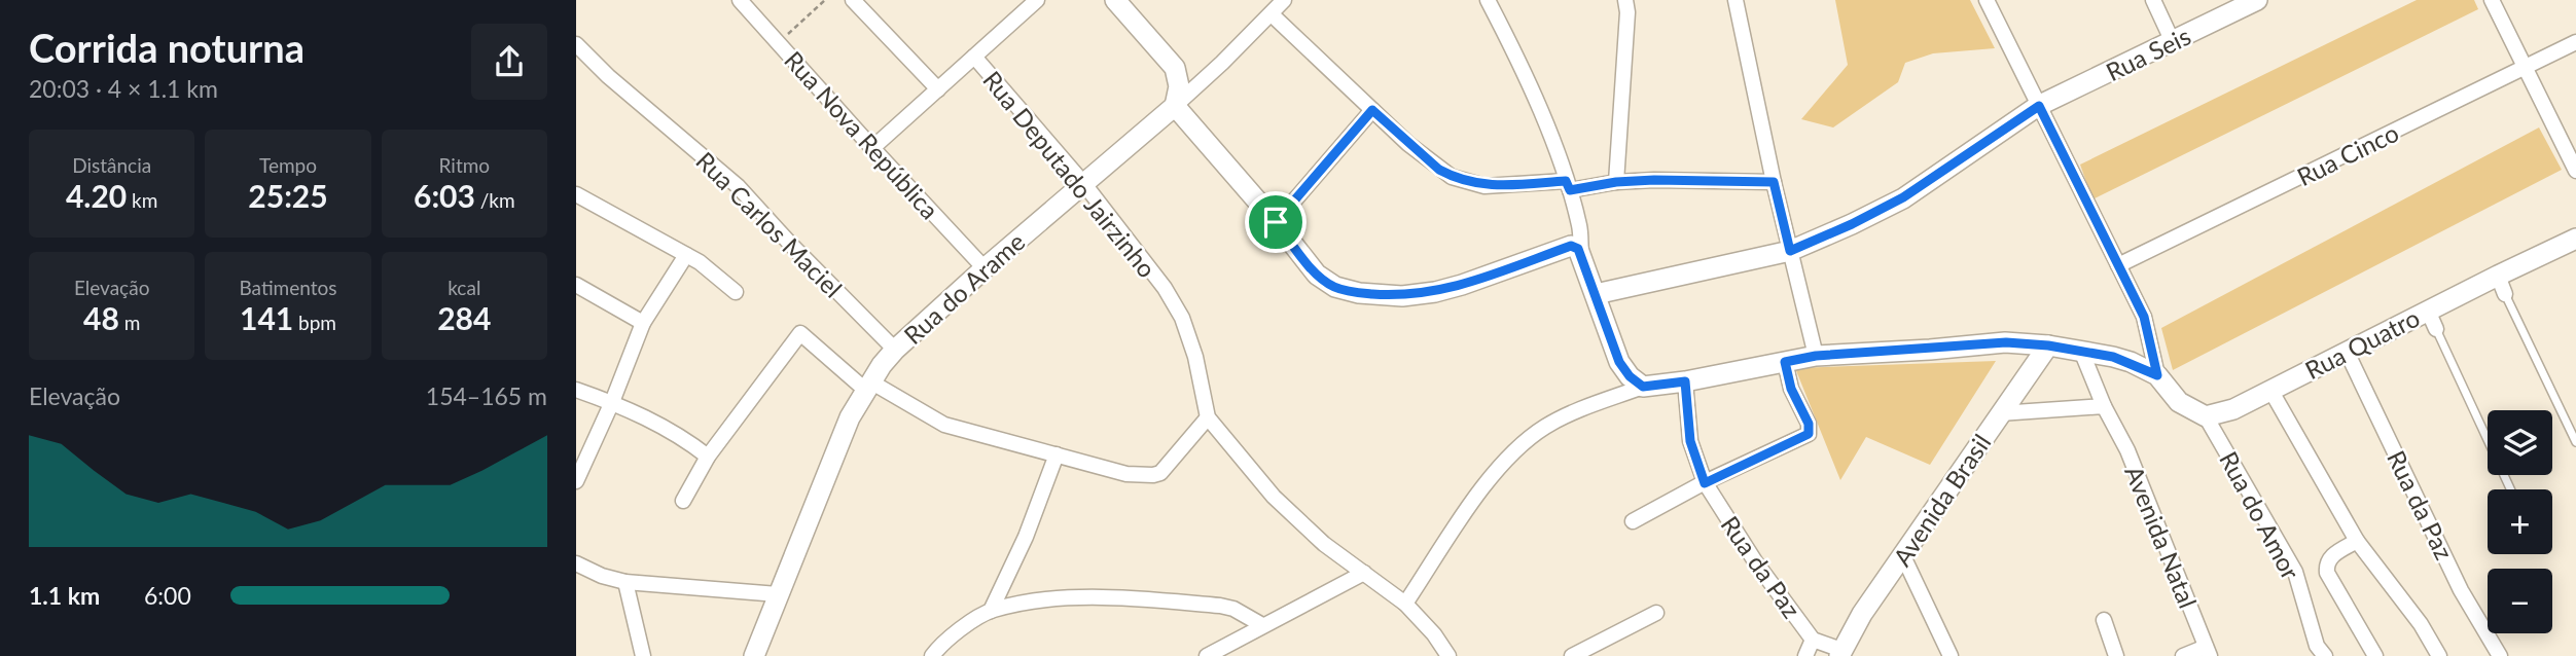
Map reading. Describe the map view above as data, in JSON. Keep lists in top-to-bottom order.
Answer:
{
  "streets": {
    "main road": [
      "Rua Seis",
      "Rua do Arame",
      "Rua Quatro",
      "Avenida Brasil"
    ],
    "street": [
      "Rua Nova República",
      "Rua Cinco",
      "Rua Deputado Jairzinho",
      "Rua Carlos Maciel",
      "Rua da Paz",
      "Rua do Amor",
      "Avenida Natal"
    ]
  },
  "crossings": [
    ["Rua Nova República", "Rua do Arame"],
    ["Rua Deputado Jairzinho", "Rua do Arame"],
    ["Rua Carlos Maciel", "Rua do Arame"],
    ["Rua Quatro", "Rua da Paz"],
    ["Rua Quatro", "Rua do Amor"],
    ["Avenida Brasil", "Rua da Paz"]
  ],
  "page": {
    "heading": ["Corrida noturna", "20:03 · 4 × 1.1 km"],
    "stats": [
      ["Distância", "4.20 km"],
      ["Tempo", "25:25"],
      ["Ritmo", "6:03 /km"],
      ["Elevação", "48 m"],
      ["Batimentos", "141 bpm"],
      ["kcal", "284"]
    ],
    "chart": ["Elevação", "154–165 m"],
    "map_buttons": ["+", "−"],
    "list": [
      {
        "name": "1.1 km",
        "note": "6:00"
      }
    ]
  }
}
